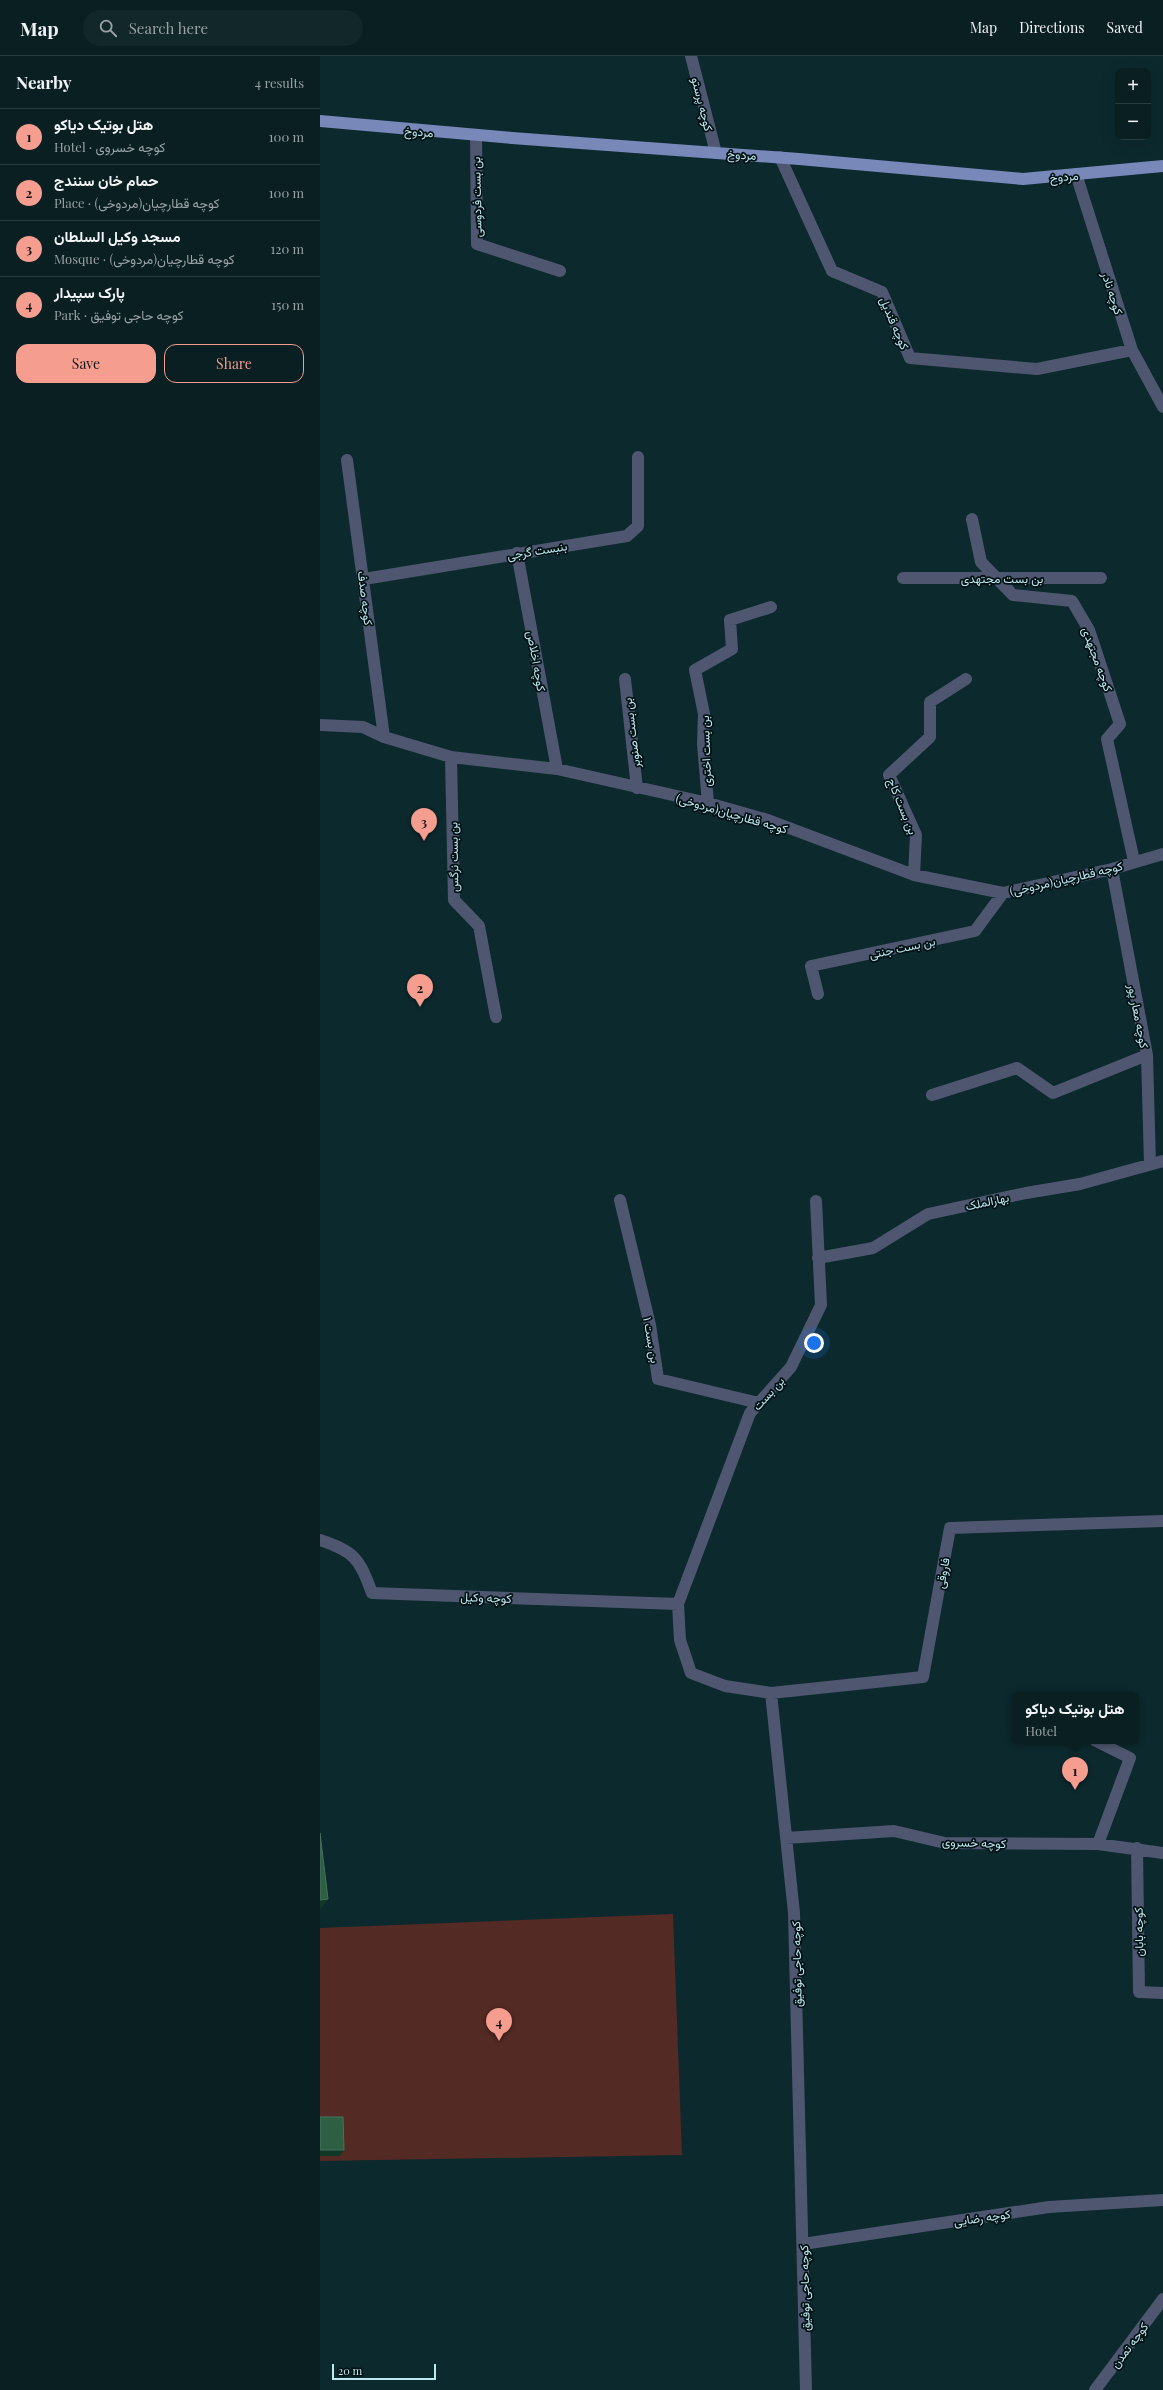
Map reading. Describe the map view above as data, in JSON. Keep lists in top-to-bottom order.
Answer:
{
  "streets": {
    "main road": ["مردوخ"],
    "street": [
      "کوچه پرستو",
      "بن بست فردوسی",
      "کوچه نادر",
      "کوچه قندیل",
      "بنبست گرجی",
      "بن بست مجتهدی",
      "کوچه صدف",
      "کوچه مجتهدی",
      "کوچه اخلاص",
      "بن بست صنوبر",
      "بن بست اختری",
      "بن بست کاج",
      "کوچه قطارچیان(مردوخی)",
      "بن بست نرگس",
      "بن بست جنتی",
      "کوچه معار پور",
      "بهارالملک",
      "بن بست ۱",
      "بن بست",
      "فاروقی",
      "کوچه وکیل",
      "کوچه خسروی",
      "کوچه بابان",
      "کوچه حاجی توفیق",
      "کوچه رضایی",
      "کوچه تمدن"
    ]
  },
  "crossings": [
    ["کوچه پرستو", "مردوخ"],
    ["مردوخ", "بن بست فردوسی"],
    ["مردوخ", "کوچه نادر"],
    ["مردوخ", "کوچه قندیل"],
    ["کوچه نادر", "کوچه قندیل"],
    ["بنبست گرجی", "کوچه صدف"],
    ["بنبست گرجی", "کوچه اخلاص"],
    ["بن بست مجتهدی", "کوچه مجتهدی"],
    ["کوچه صدف", "کوچه قطارچیان(مردوخی)"],
    ["کوچه مجتهدی", "کوچه قطارچیان(مردوخی)"],
    ["کوچه اخلاص", "کوچه قطارچیان(مردوخی)"],
    ["بن بست صنوبر", "کوچه قطارچیان(مردوخی)"],
    ["بن بست اختری", "کوچه قطارچیان(مردوخی)"],
    ["بن بست کاج", "کوچه قطارچیان(مردوخی)"],
    ["کوچه قطارچیان(مردوخی)", "بن بست نرگس"],
    ["کوچه قطارچیان(مردوخی)", "بن بست جنتی"],
    ["کوچه قطارچیان(مردوخی)", "کوچه معار پور"],
    ["کوچه معار پور", "بهارالملک"],
    ["بهارالملک", "بن بست"],
    ["بن بست ۱", "بن بست"],
    ["بن بست", "کوچه وکیل"],
    ["فاروقی", "کوچه حاجی توفیق"],
    ["کوچه خسروی", "کوچه بابان"],
    ["کوچه خسروی", "کوچه حاجی توفیق"],
    ["کوچه حاجی توفیق", "کوچه رضایی"]
  ],
  "scale_bar": "20 m",
  "page": {
    "header": "Map",
    "search": "Search here",
    "nav": ["Map", "Directions", "Saved"],
    "heading": ["Nearby", "4 results"],
    "map_buttons": ["+", "−"],
    "list": [
      {
        "mark": "1",
        "name": "هتل بوتیک دیاکو",
        "note": "Hotel · کوچه خسروی",
        "value": "100 m"
      },
      {
        "mark": "2",
        "name": "حمام خان سنندج",
        "note": "Place · کوچه قطارچیان(مردوخی)",
        "value": "100 m"
      },
      {
        "mark": "3",
        "name": "مسجد وکیل السلطان",
        "note": "Mosque · کوچه قطارچیان(مردوخی)",
        "value": "120 m"
      },
      {
        "mark": "4",
        "name": "پارک سپیدار",
        "note": "Park · کوچه حاجی توفیق",
        "value": "150 m"
      }
    ],
    "buttons": ["Save", "Share"],
    "pins": [
      "3",
      "2",
      "1",
      "4"
    ],
    "popup": ["هتل بوتیک دیاکو", "Hotel"],
    "scale": "20 m"
  }
}
